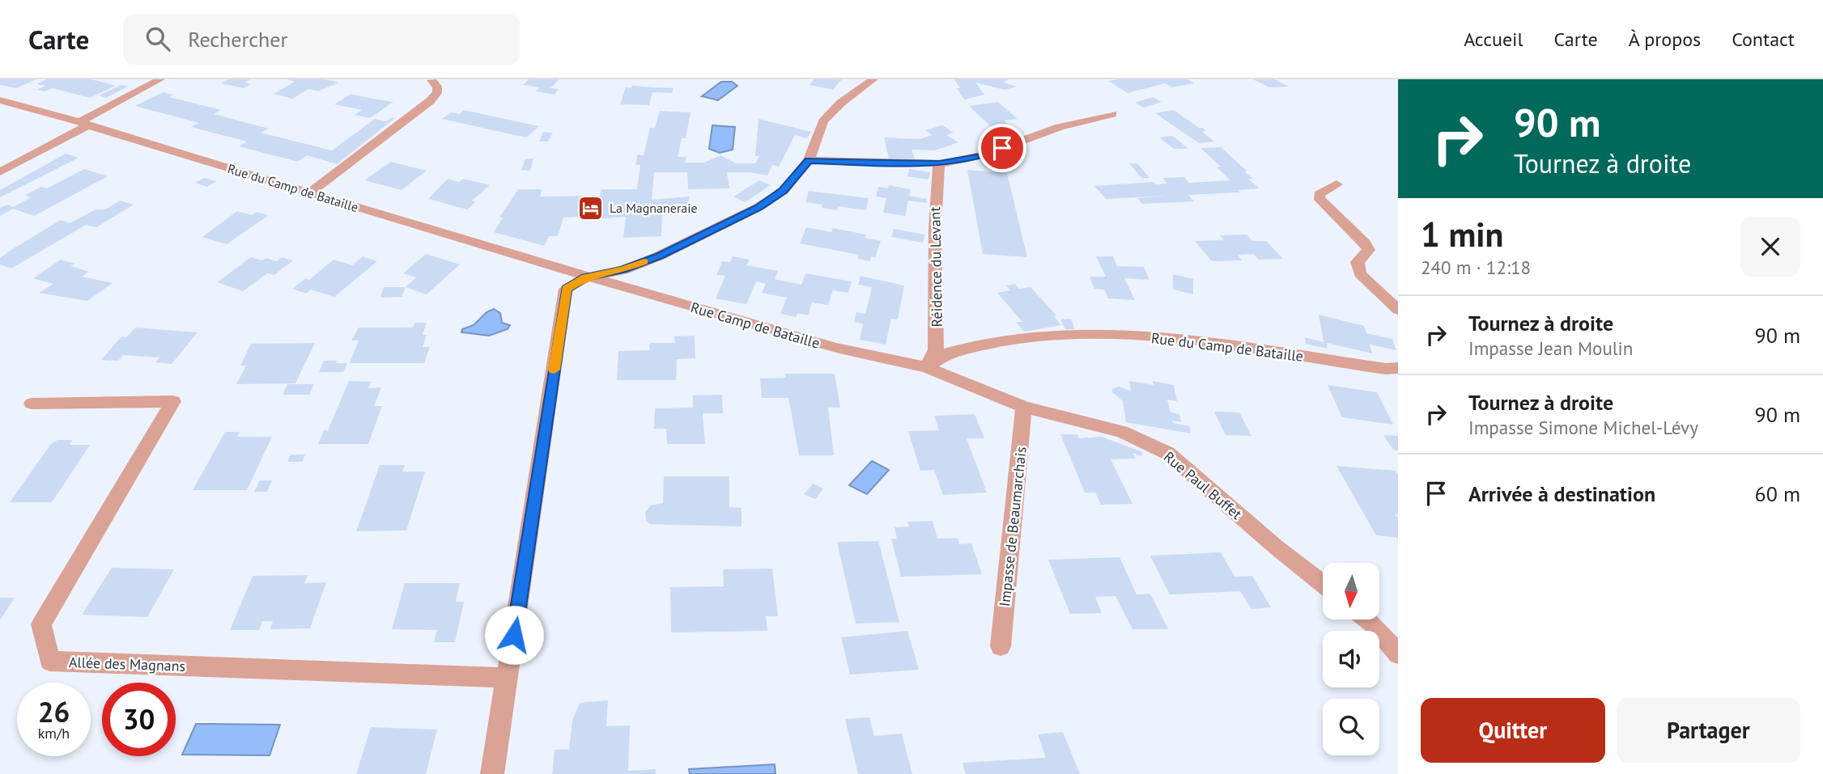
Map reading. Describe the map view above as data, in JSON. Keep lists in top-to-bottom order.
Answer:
{
  "streets": {
    "street": [
      "Rue du Camp de Bataille",
      "Réidence du Levant",
      "Rue Camp de Bataille",
      "Rue Paul Buffet",
      "Impasse de Beaumarchais",
      "Allée des Magnans"
    ]
  },
  "crossings": [
    ["Rue du Camp de Bataille", "Réidence du Levant"],
    ["Rue du Camp de Bataille", "Rue Camp de Bataille"],
    ["Rue du Camp de Bataille", "Rue Paul Buffet"],
    ["Réidence du Levant", "Rue Camp de Bataille"],
    ["Réidence du Levant", "Rue Paul Buffet"],
    ["Rue Camp de Bataille", "Rue Paul Buffet"],
    ["Rue Paul Buffet", "Impasse de Beaumarchais"]
  ],
  "places": {
    "hotel": ["La Magnaneraie"]
  },
  "north": "bottom",
  "page": {
    "header": "Carte",
    "search": "Rechercher",
    "nav": [
      "Accueil",
      "Carte",
      "À propos",
      "Contact"
    ],
    "turn": ["90 m", "Tournez à droite"],
    "heading": ["1 min", "240 m · 12:18"],
    "list": [
      {
        "name": "Tournez à droite",
        "note": "Impasse Jean Moulin",
        "value": "90 m"
      },
      {
        "name": "Tournez à droite",
        "note": "Impasse Simone Michel-Lévy",
        "value": "90 m"
      },
      {
        "name": "Arrivée à destination",
        "value": "60 m"
      }
    ],
    "speed": "26 km/h",
    "limit": "30",
    "buttons": ["Quitter", "Partager"]
  }
}
